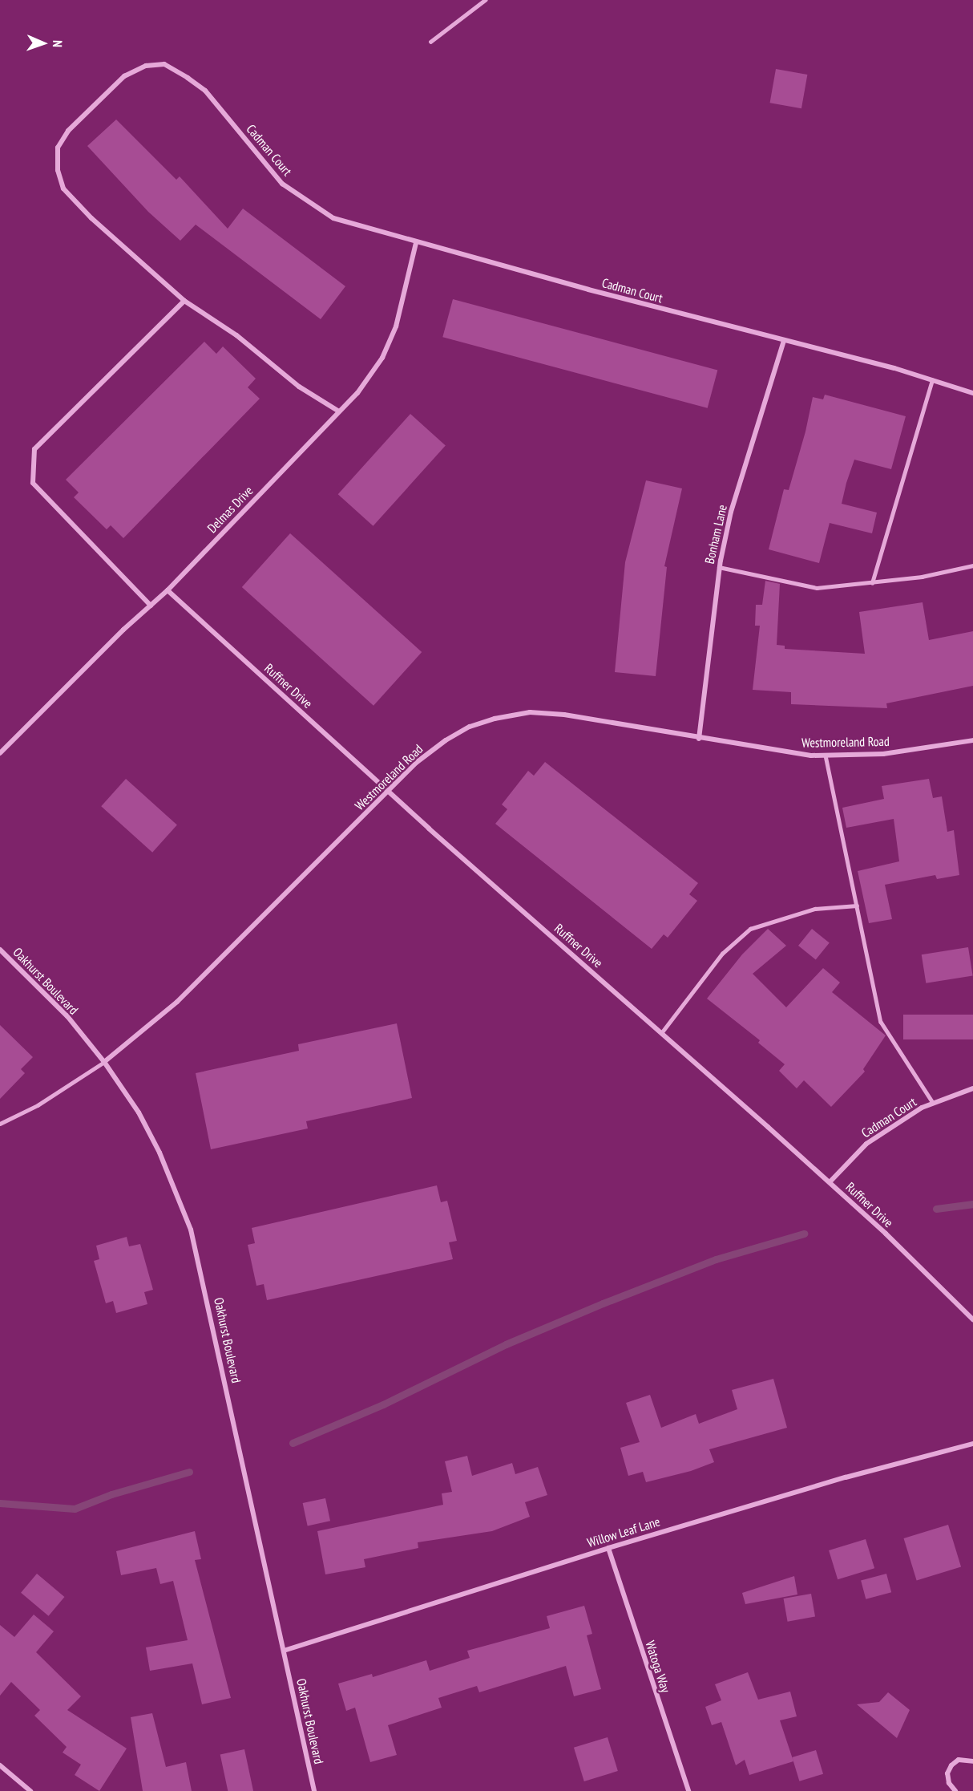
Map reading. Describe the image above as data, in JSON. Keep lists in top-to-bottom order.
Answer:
{
  "streets": {
    "street": [
      "Cadman Court",
      "Delmas Drive",
      "Bonham Lane",
      "Ruffner Drive",
      "Westmoreland Road",
      "Oakhurst Boulevard",
      "Willow Leaf Lane",
      "Watoga Way"
    ]
  },
  "crossings": [
    ["Cadman Court", "Delmas Drive"],
    ["Cadman Court", "Bonham Lane"],
    ["Cadman Court", "Ruffner Drive"],
    ["Delmas Drive", "Ruffner Drive"],
    ["Bonham Lane", "Westmoreland Road"],
    ["Ruffner Drive", "Westmoreland Road"],
    ["Westmoreland Road", "Oakhurst Boulevard"],
    ["Oakhurst Boulevard", "Willow Leaf Lane"],
    ["Willow Leaf Lane", "Watoga Way"]
  ],
  "north": "right"
}
